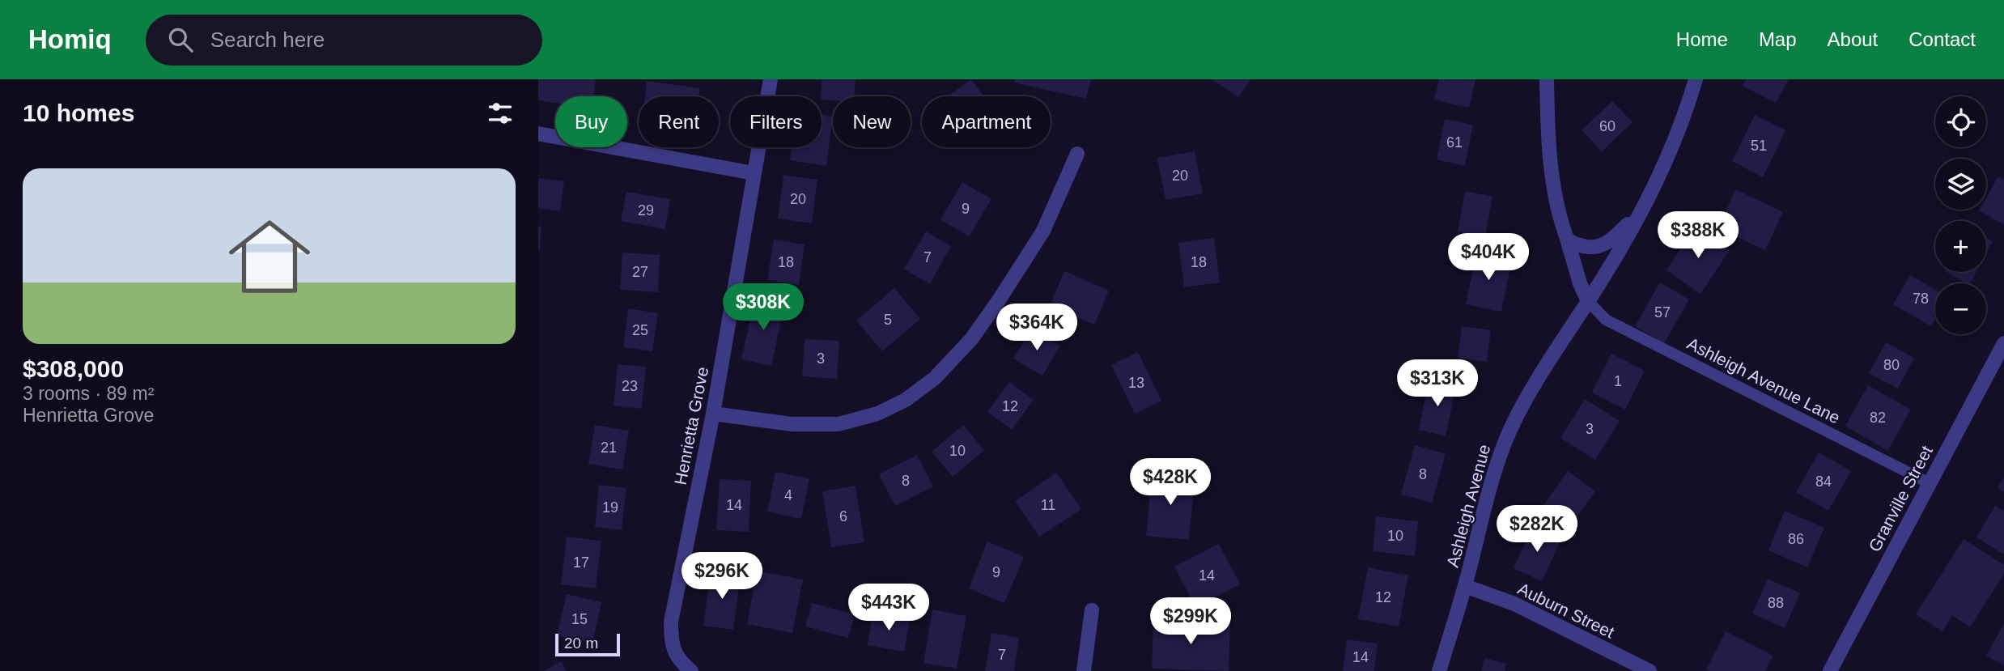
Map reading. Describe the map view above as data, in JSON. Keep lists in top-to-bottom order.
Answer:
{
  "streets": {
    "street": [
      "Henrietta Grove",
      "Granville Street",
      "Ashleigh Avenue",
      "Auburn Street"
    ],
    "lane": ["Ashleigh Avenue Lane"]
  },
  "crossings": [
    ["Ashleigh Avenue Lane", "Granville Street"],
    ["Ashleigh Avenue Lane", "Ashleigh Avenue"],
    ["Ashleigh Avenue", "Auburn Street"]
  ],
  "house_numbers": [
    "60",
    "61",
    "51",
    "20",
    "20",
    "9",
    "29",
    "7",
    "18",
    "18",
    "27",
    "78",
    "57",
    "5",
    "25",
    "3",
    "80",
    "1",
    "13",
    "23",
    "12",
    "82",
    "3",
    "21",
    "10",
    "8",
    "8",
    "84",
    "4",
    "14",
    "11",
    "19",
    "6",
    "10",
    "86",
    "17",
    "9",
    "14",
    "12",
    "88",
    "15",
    "7",
    "14"
  ],
  "scale_bar": "20 m",
  "page": {
    "header": "Homiq",
    "search": "Search here",
    "nav": [
      "Home",
      "Map",
      "About",
      "Contact"
    ],
    "heading": "10 homes",
    "map_buttons": ["+", "−"],
    "chip": [
      "Buy",
      "Rent",
      "Filters",
      "New",
      "Apartment"
    ],
    "list": [
      {
        "name": "$308,000",
        "note": "3 rooms · 89 m² · Henrietta Grove"
      }
    ],
    "price": [
      "$388K",
      "$404K",
      "$308K",
      "$364K",
      "$313K",
      "$428K",
      "$282K",
      "$296K",
      "$443K",
      "$299K"
    ],
    "scale": "20 m"
  }
}
